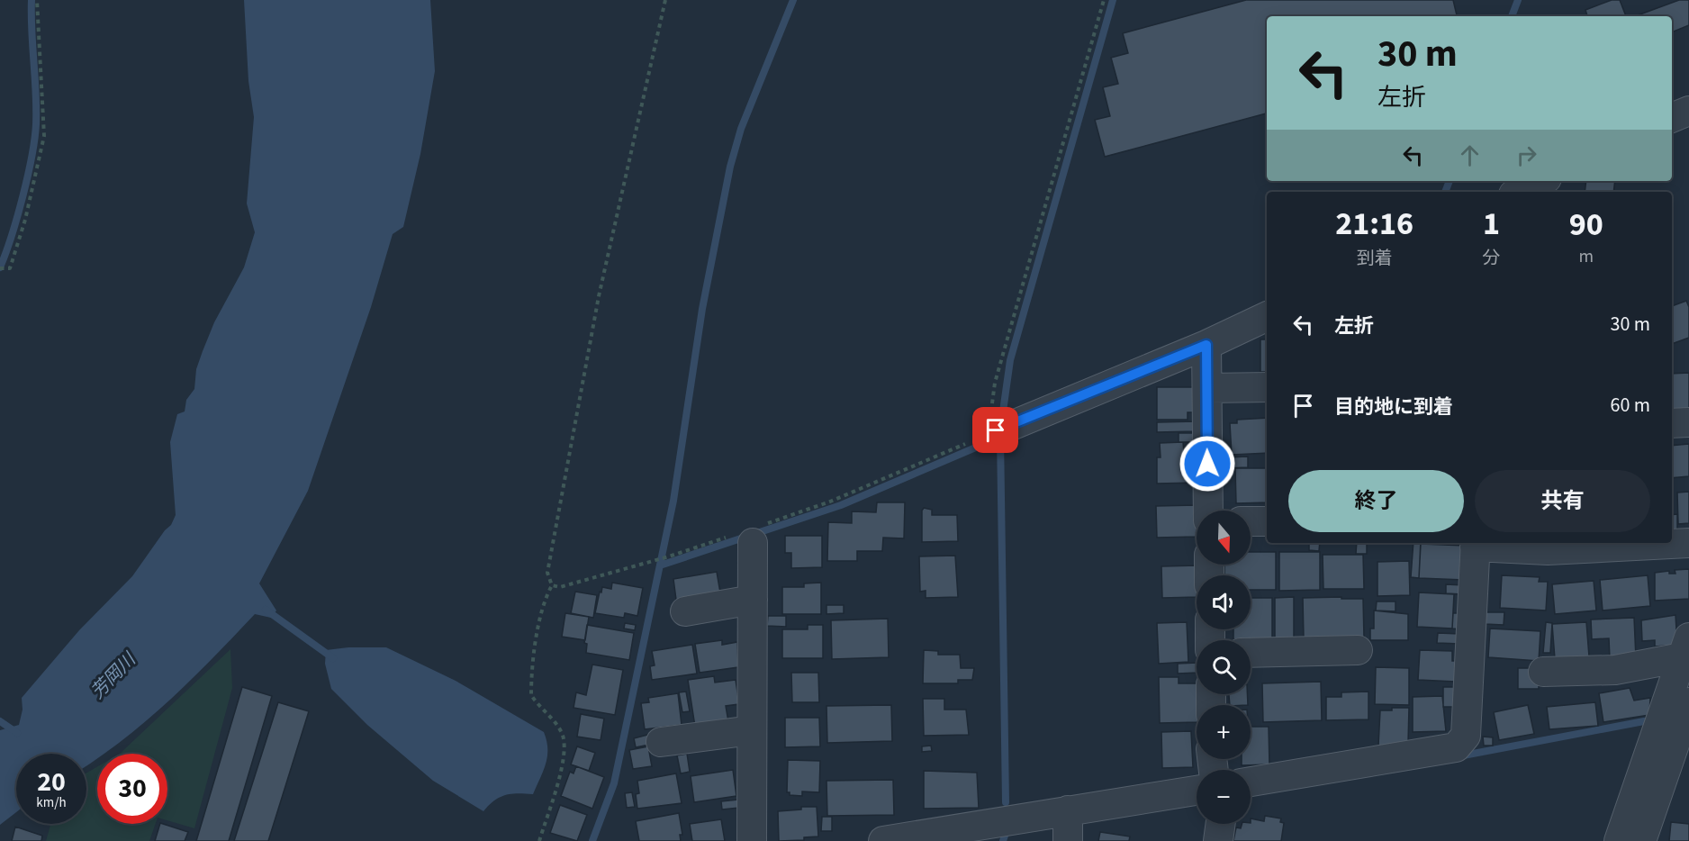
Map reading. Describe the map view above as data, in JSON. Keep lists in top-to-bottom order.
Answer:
{
  "water": ["芳岡川"],
  "north": "bottom",
  "page": {
    "turn": ["30 m", "左折"],
    "eta": [
      "21:16",
      "到着",
      "1",
      "分",
      "90",
      "m"
    ],
    "list": [
      {
        "name": "左折",
        "value": "30 m"
      },
      {
        "name": "目的地に到着",
        "value": "60 m"
      }
    ],
    "buttons": ["終了", "共有"],
    "map_buttons": ["+", "−"],
    "speed": "20 km/h",
    "limit": "30"
  }
}
